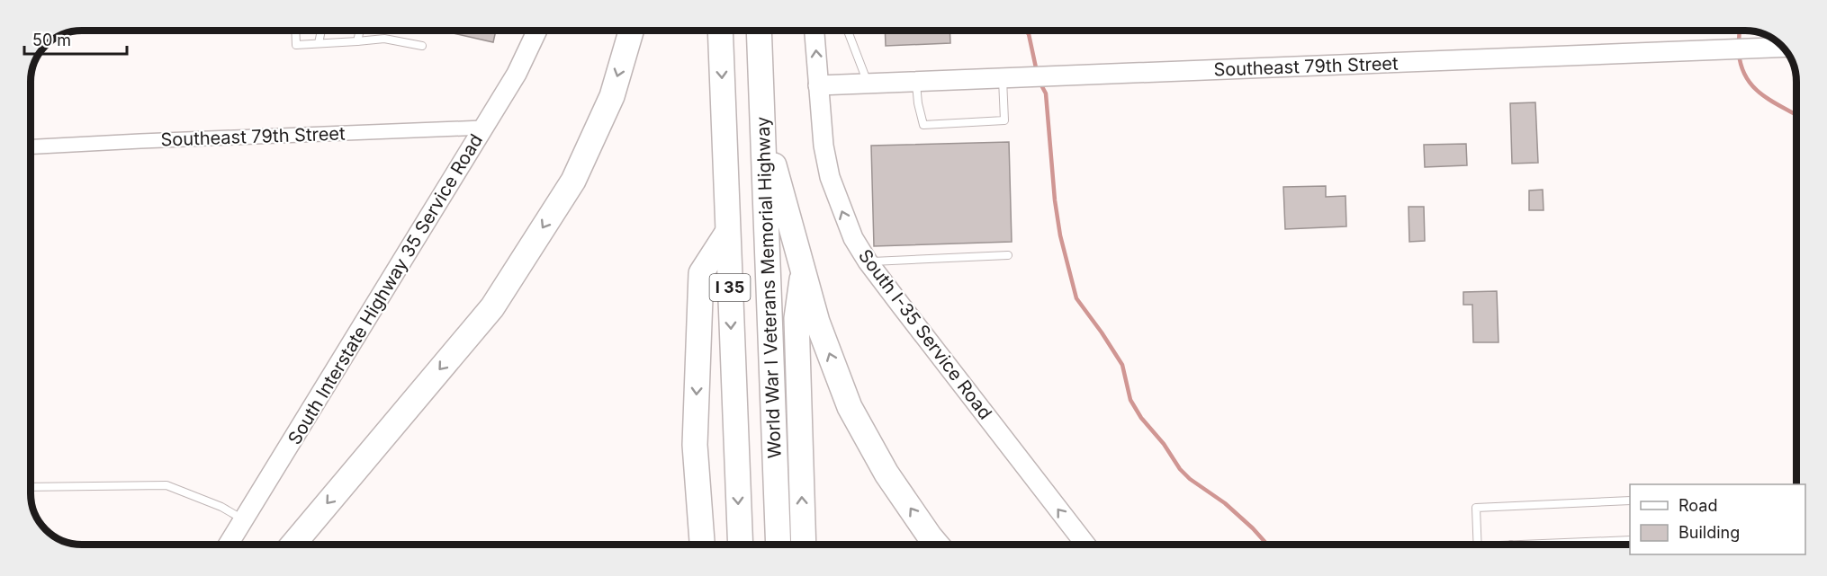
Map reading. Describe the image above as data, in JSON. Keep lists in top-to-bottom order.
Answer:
{
  "streets": {
    "highway": ["I 35", "World War I Veterans Memorial Highway"],
    "street": ["Southeast 79th Street", "South Interstate Highway 35 Service Road", "South I-35 Service Road"]
  },
  "crossings": [
    ["Southeast 79th Street", "South Interstate Highway 35 Service Road"],
    ["Southeast 79th Street", "South I-35 Service Road"]
  ],
  "one_way": ["South I-35 Service Road"],
  "legend": ["Road", "Building"],
  "scale_bar": "50 m"
}
